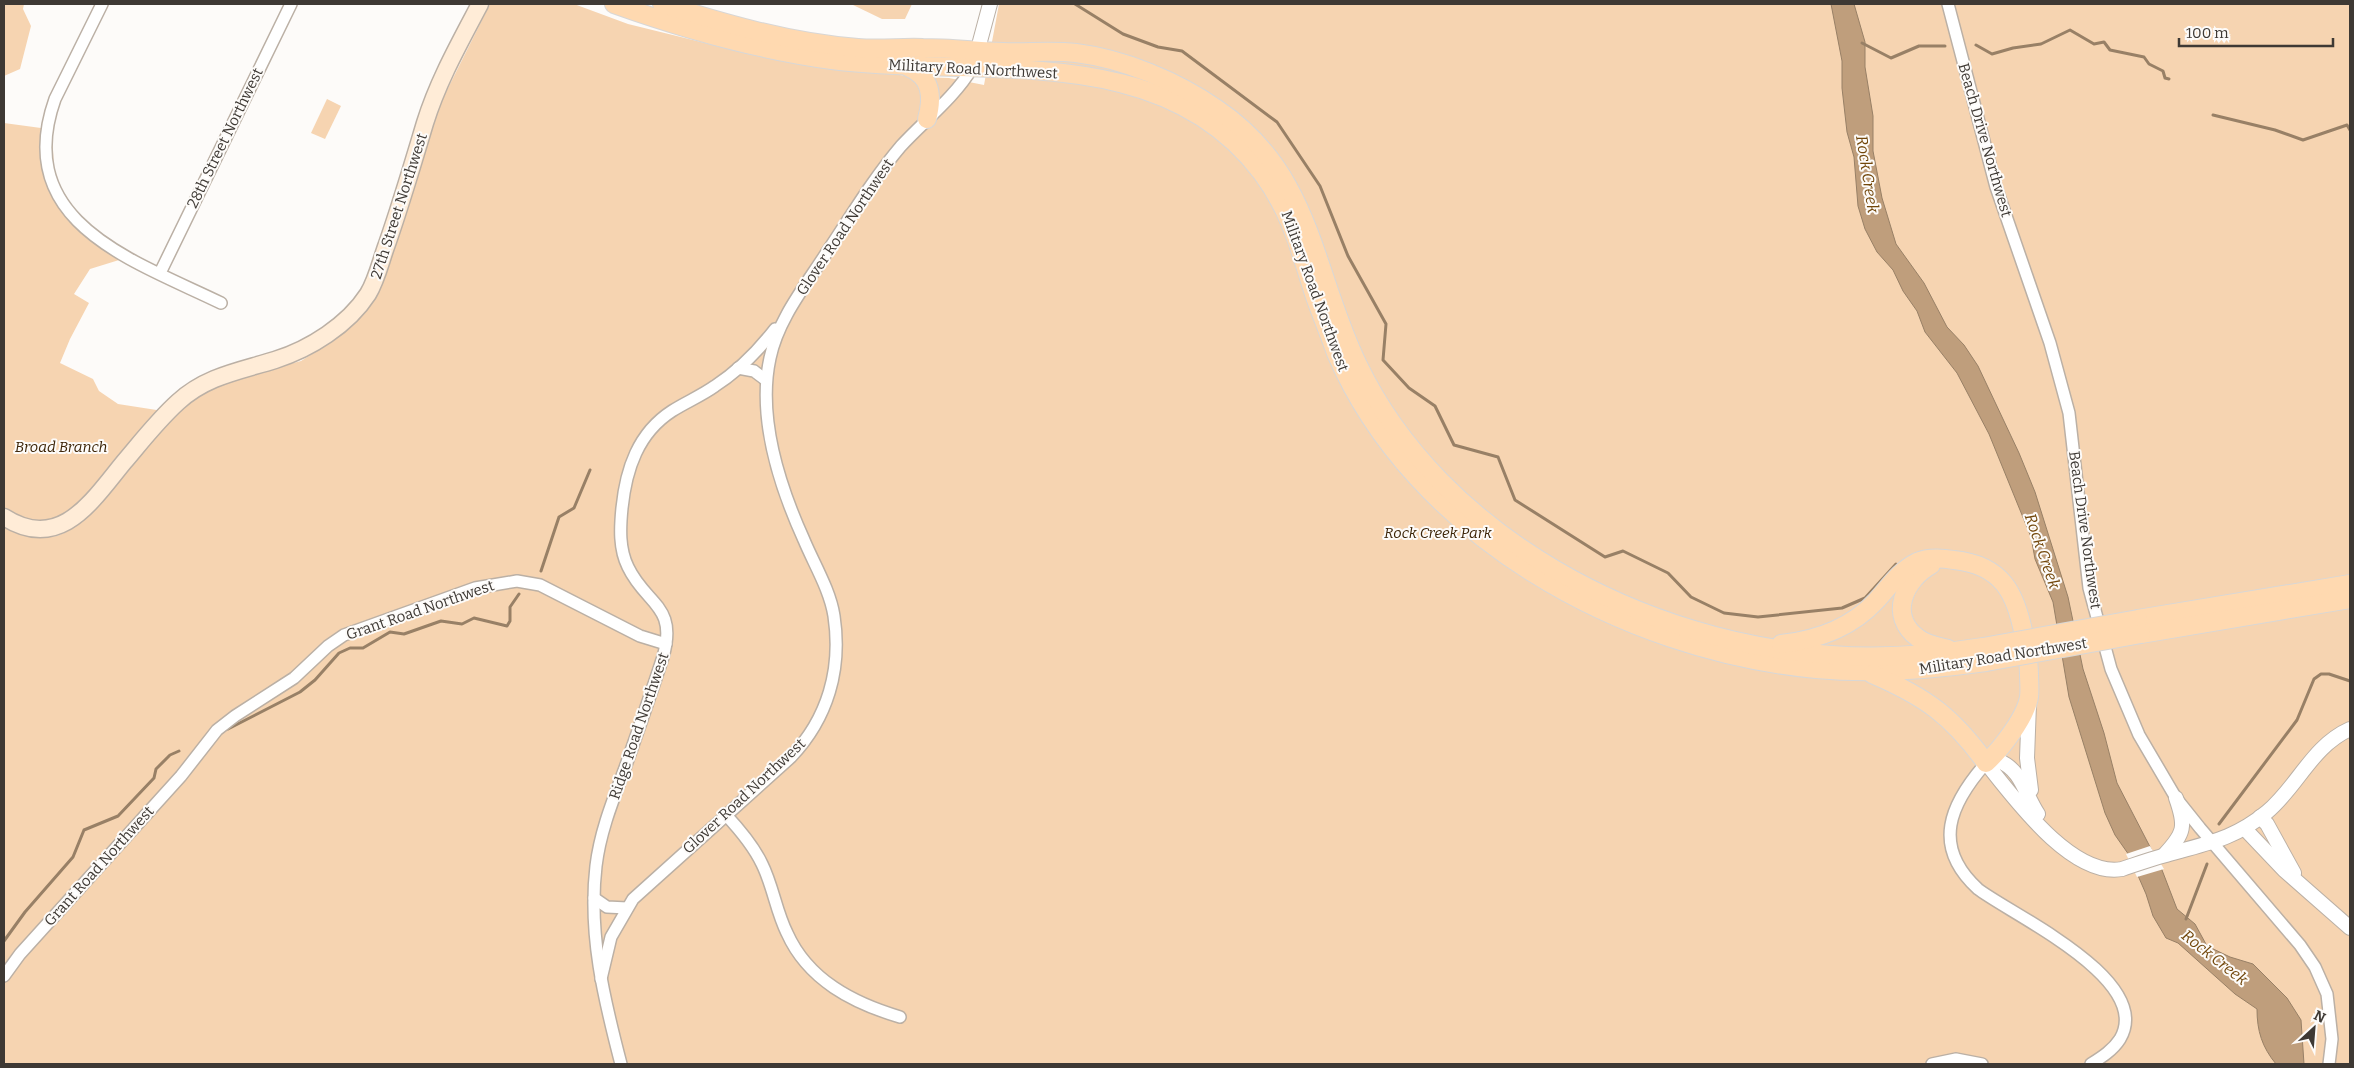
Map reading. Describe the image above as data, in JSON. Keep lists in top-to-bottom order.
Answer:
{
  "streets": {
    "main road": ["Military Road Northwest", "27th Street Northwest"],
    "street": [
      "28th Street Northwest",
      "Beach Drive Northwest",
      "Glover Road Northwest",
      "Grant Road Northwest",
      "Ridge Road Northwest"
    ]
  },
  "crossings": [
    ["Military Road Northwest", "Glover Road Northwest"],
    ["Glover Road Northwest", "Ridge Road Northwest"],
    ["Grant Road Northwest", "Ridge Road Northwest"]
  ],
  "water": ["Rock Creek"],
  "parks": ["Broad Branch", "Rock Creek Park"],
  "scale_bar": "100 m",
  "north": "top right"
}
